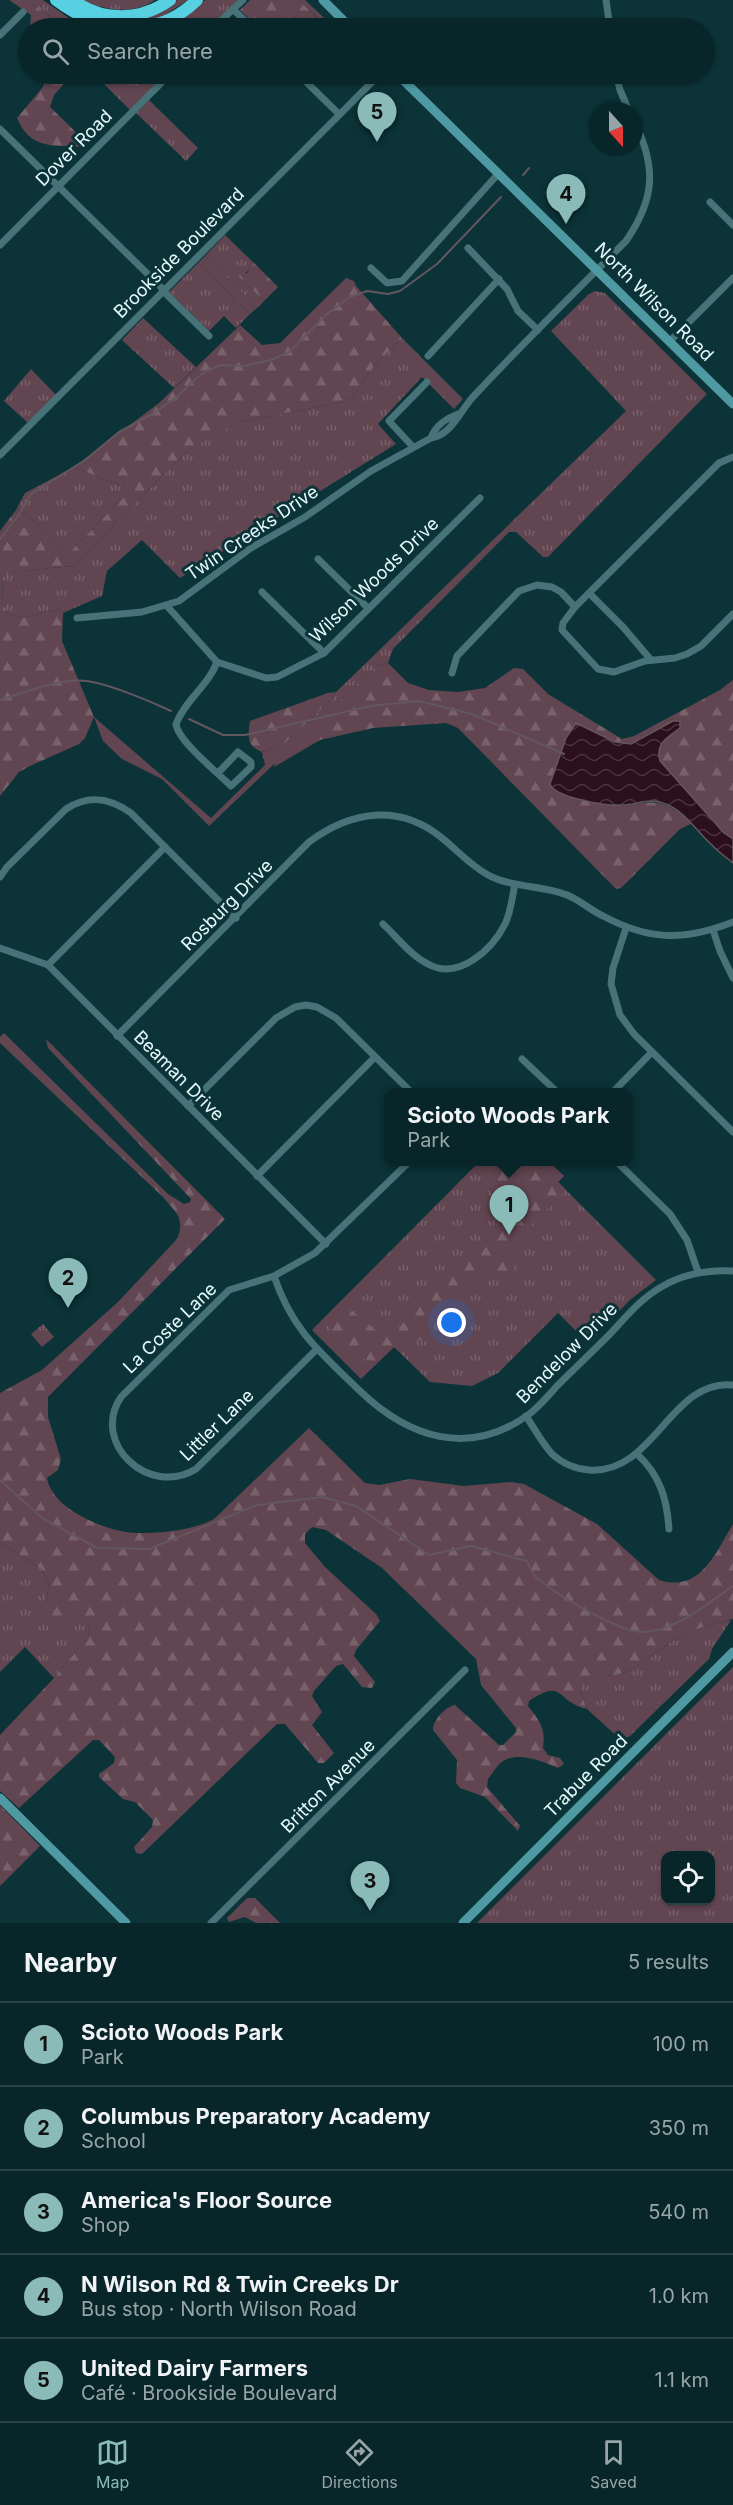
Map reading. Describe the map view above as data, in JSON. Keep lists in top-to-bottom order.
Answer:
{
  "streets": {
    "main road": ["North Wilson Road", "Trabue Road"],
    "street": [
      "Dover Road",
      "Brookside Boulevard",
      "Twin Creeks Drive",
      "Wilson Woods Drive",
      "Rosburg Drive",
      "Beaman Drive",
      "La Coste Lane",
      "Bendelow Drive",
      "Littler Lane",
      "Britton Avenue"
    ]
  },
  "crossings": [
    ["North Wilson Road", "Twin Creeks Drive"],
    ["Rosburg Drive", "Beaman Drive"],
    ["Beaman Drive", "La Coste Lane"],
    ["La Coste Lane", "Bendelow Drive"],
    ["La Coste Lane", "Littler Lane"],
    ["Bendelow Drive", "Littler Lane"]
  ],
  "north": "bottom",
  "page": {
    "search": "Search here",
    "pins": [
      "5",
      "4",
      "1",
      "2",
      "3"
    ],
    "popup": ["Scioto Woods Park", "Park"],
    "heading": ["Nearby", "5 results"],
    "list": [
      {
        "mark": "1",
        "name": "Scioto Woods Park",
        "note": "Park",
        "value": "100 m"
      },
      {
        "mark": "2",
        "name": "Columbus Preparatory Academy",
        "note": "School",
        "value": "350 m"
      },
      {
        "mark": "3",
        "name": "America's Floor Source",
        "note": "Shop",
        "value": "540 m"
      },
      {
        "mark": "4",
        "name": "N Wilson Rd & Twin Creeks Dr",
        "note": "Bus stop · North Wilson Road",
        "value": "1.0 km"
      },
      {
        "mark": "5",
        "name": "United Dairy Farmers",
        "note": "Café · Brookside Boulevard",
        "value": "1.1 km"
      }
    ],
    "nav": ["Map", "Directions", "Saved"]
  }
}
